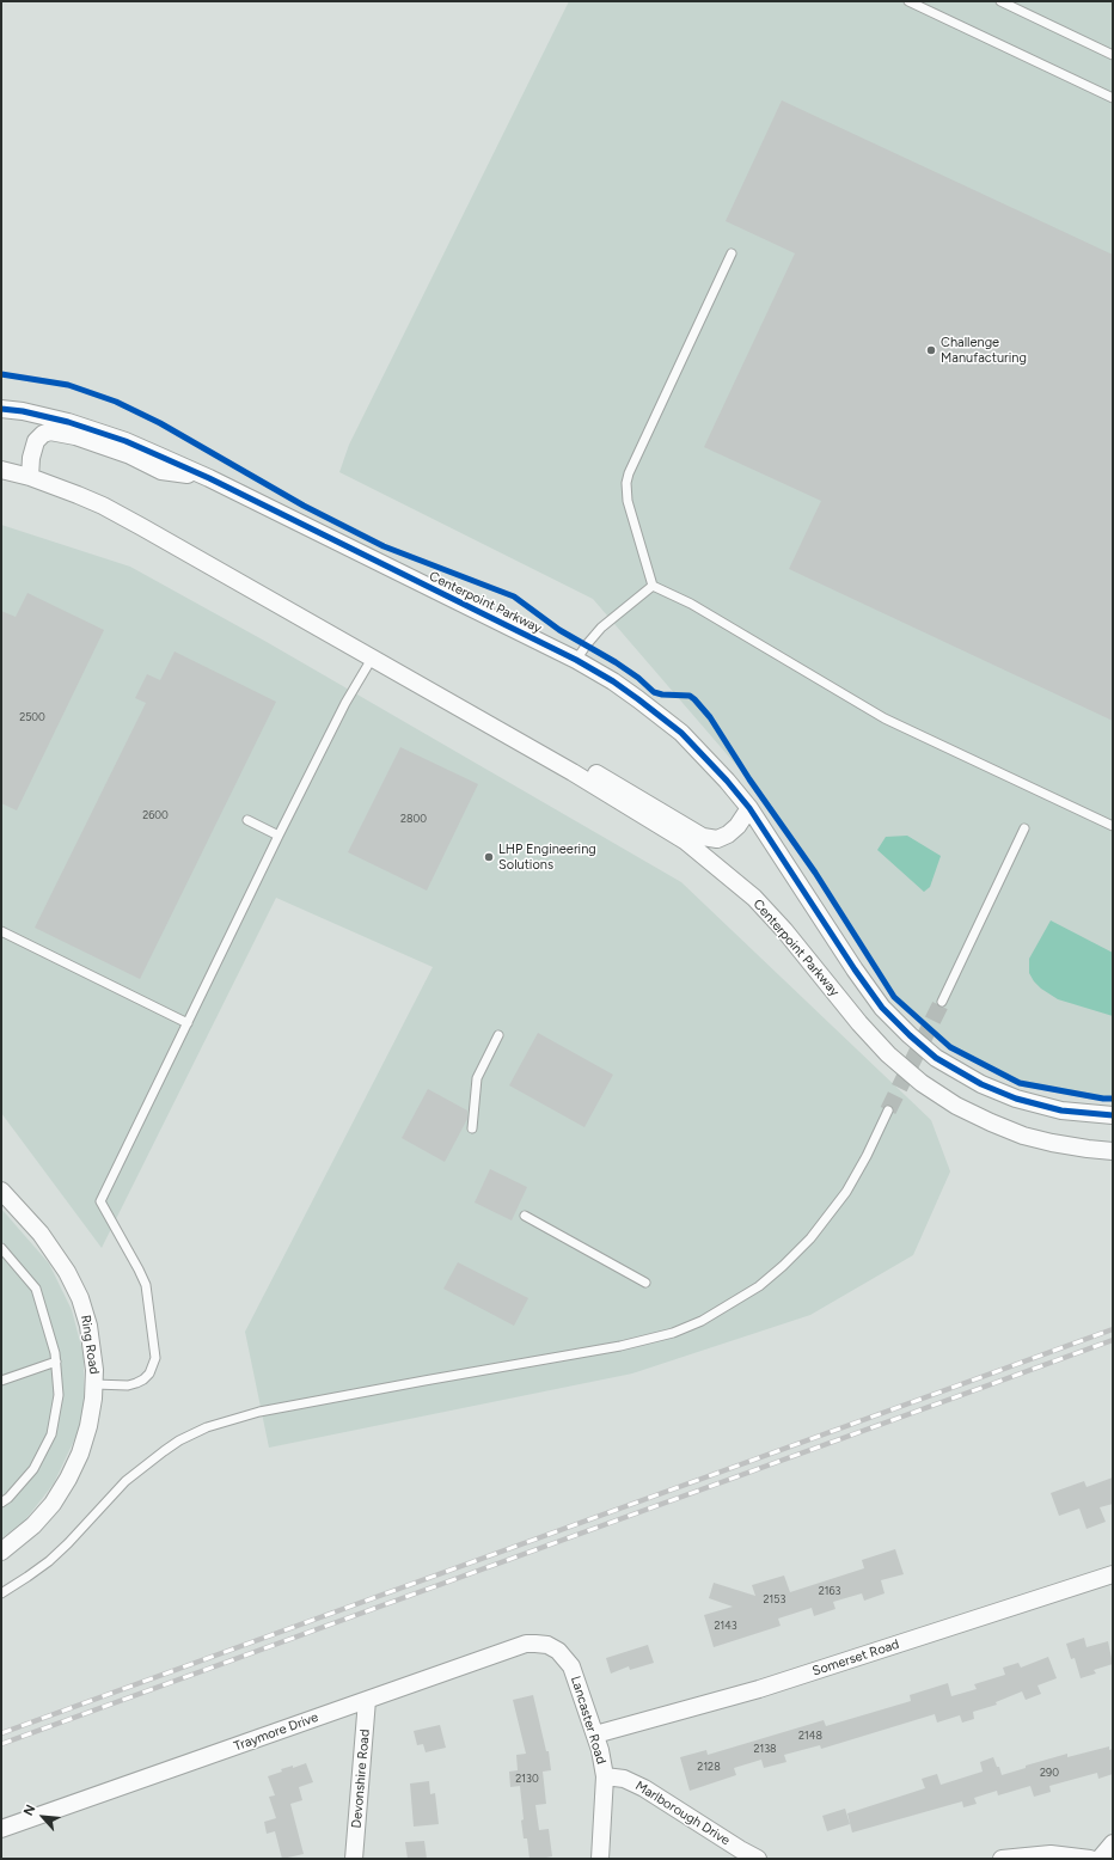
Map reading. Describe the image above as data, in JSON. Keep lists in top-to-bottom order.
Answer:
{
  "streets": {
    "street": [
      "Centerpoint Parkway",
      "Ring Road",
      "Somerset Road",
      "Lancaster Road",
      "Traymore Drive",
      "Devonshire Road",
      "Marlborough Drive"
    ]
  },
  "crossings": [
    ["Somerset Road", "Lancaster Road"],
    ["Lancaster Road", "Traymore Drive"],
    ["Lancaster Road", "Marlborough Drive"],
    ["Traymore Drive", "Devonshire Road"]
  ],
  "places": ["Challenge Manufacturing", "LHP Engineering Solutions"],
  "house_numbers": [
    "2500",
    "2600",
    "2800",
    "2163",
    "2153",
    "2143",
    "2148",
    "2138",
    "2128",
    "290",
    "2130"
  ],
  "north": "top left"
}
